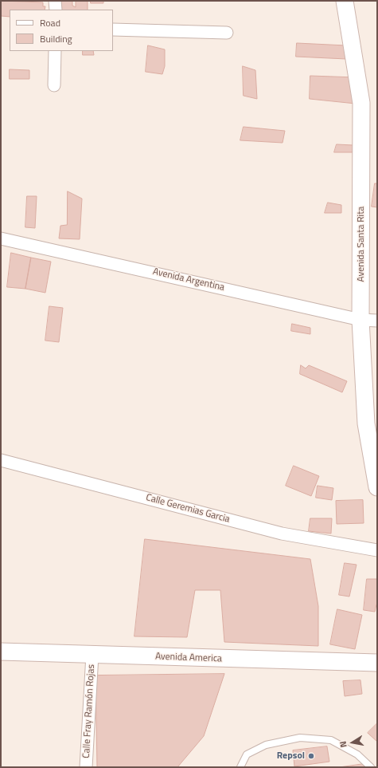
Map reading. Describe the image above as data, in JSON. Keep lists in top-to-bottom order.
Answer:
{
  "streets": {
    "street": [
      "Avenida Santa Rita",
      "Avenida Argentina",
      "Calle Geremias Garcia",
      "Avenida America",
      "Calle Fray Ramón Rojas"
    ]
  },
  "crossings": [
    ["Avenida Santa Rita", "Avenida Argentina"],
    ["Avenida America", "Calle Fray Ramón Rojas"]
  ],
  "places": ["Repsol"],
  "legend": ["Road", "Building"],
  "north": "left"
}
